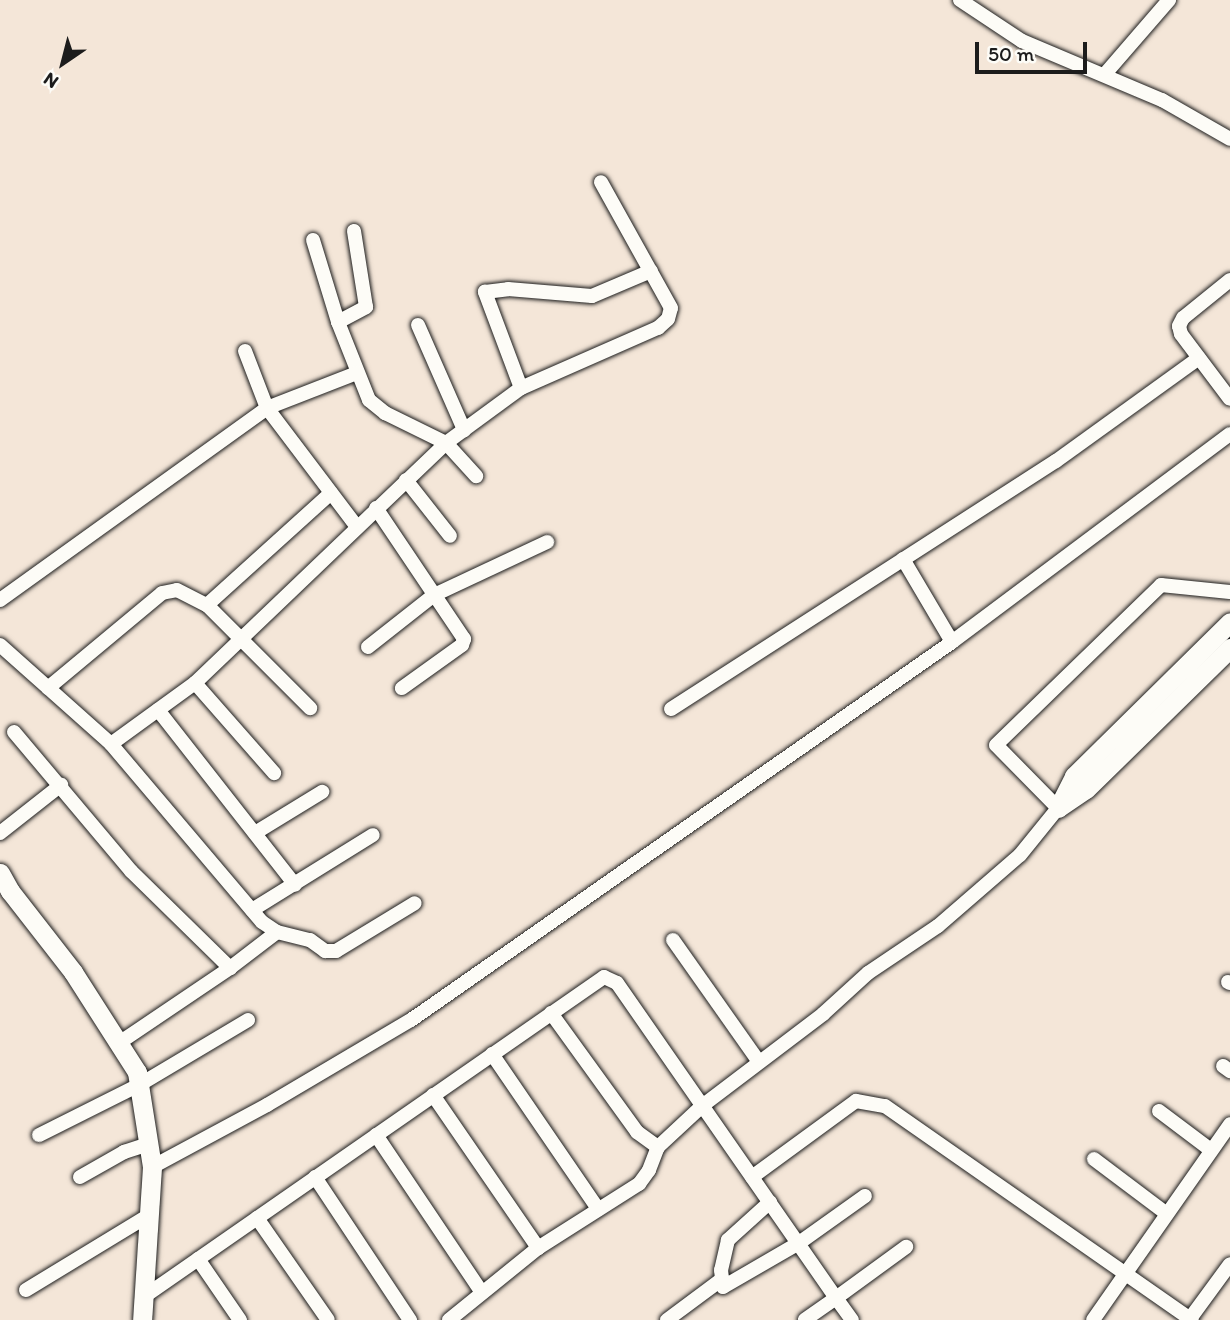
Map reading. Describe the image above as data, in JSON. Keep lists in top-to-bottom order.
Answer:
{
  "scale_bar": "50 m",
  "north": "bottom left"
}
